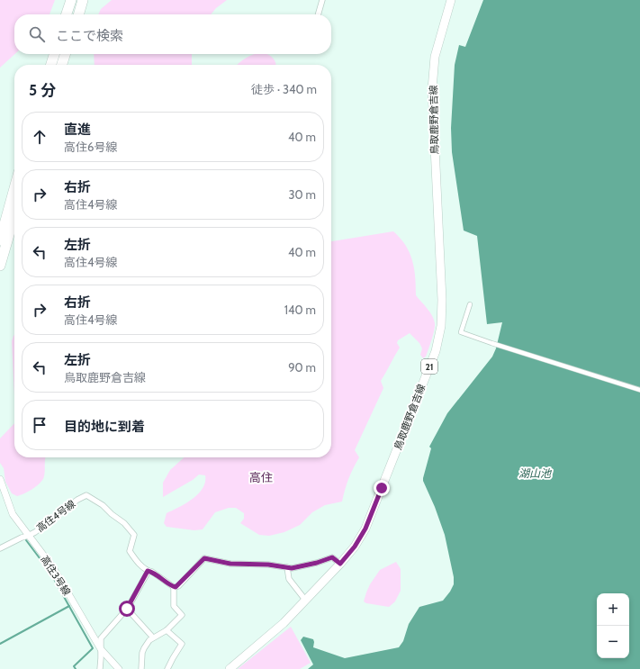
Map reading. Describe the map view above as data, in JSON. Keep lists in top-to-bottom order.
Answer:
{
  "streets": {
    "main road": ["鳥取鹿野倉吉線", "21"],
    "street": ["高住4号線", "高住3号線"]
  },
  "crossings": [
    ["高住4号線", "高住3号線"]
  ],
  "districts": ["高住"],
  "water": ["湖山池"],
  "page": {
    "search": "ここで検索",
    "heading": ["5 分", "徒歩 · 340 m"],
    "list": [
      ["直進", "高住6号線", "40 m"],
      ["右折", "高住4号線", "30 m"],
      ["左折", "高住4号線", "40 m"],
      ["右折", "高住4号線", "140 m"],
      ["左折", "鳥取鹿野倉吉線", "90 m"],
      "目的地に到着"
    ],
    "map_buttons": ["+", "−"]
  }
}
